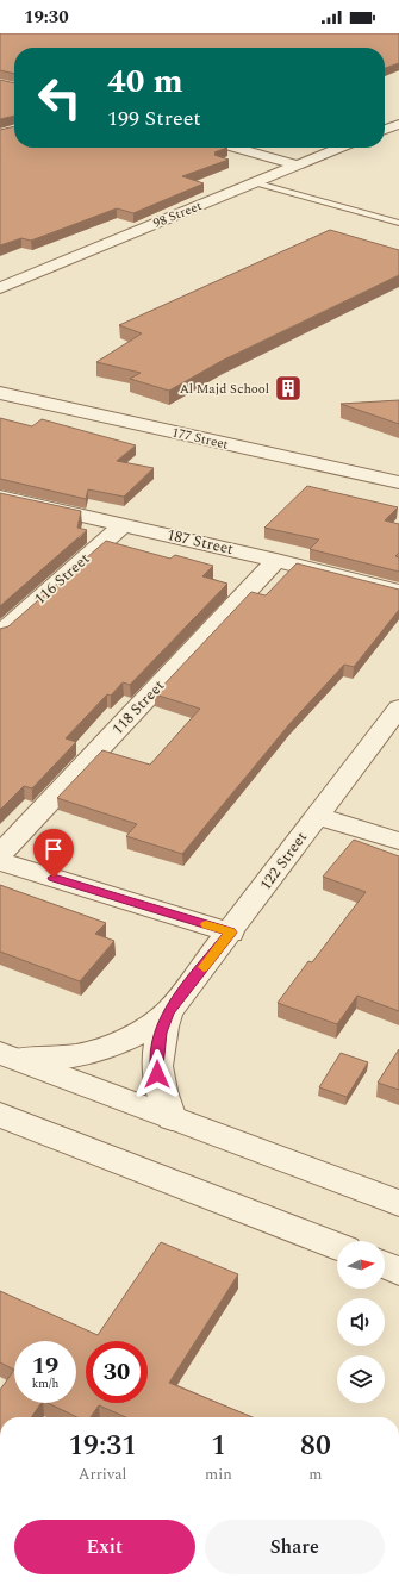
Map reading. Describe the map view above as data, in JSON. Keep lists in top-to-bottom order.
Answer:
{
  "streets": {
    "street": [
      "98 Street",
      "177 Street",
      "187 Street",
      "116 Street",
      "118 Street",
      "122 Street"
    ]
  },
  "crossings": [
    ["187 Street", "116 Street"],
    ["187 Street", "118 Street"]
  ],
  "places": {
    "building": ["Al Majd School"]
  },
  "north": "right",
  "page": {
    "status": "19:30",
    "turn": ["40 m", "199 Street"],
    "speed": "19 km/h",
    "limit": "30",
    "eta": [
      "19:31",
      "Arrival",
      "1",
      "min",
      "80",
      "m"
    ],
    "buttons": ["Exit", "Share"]
  }
}
